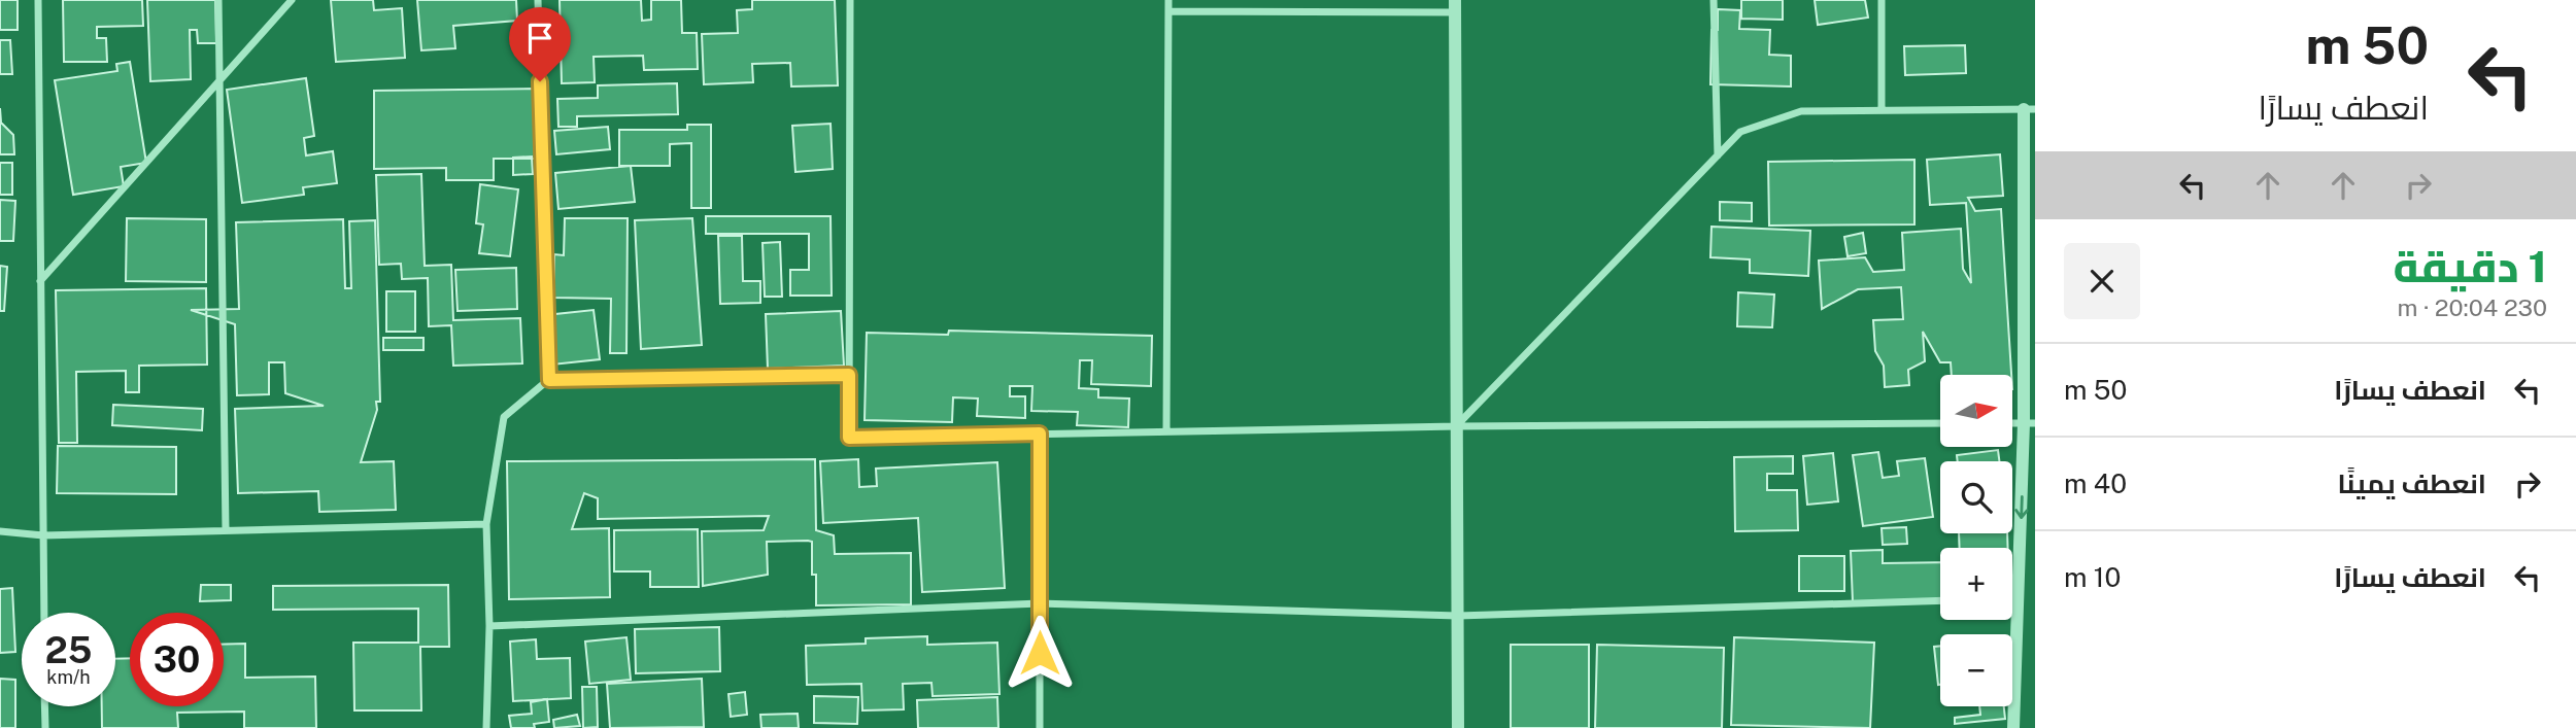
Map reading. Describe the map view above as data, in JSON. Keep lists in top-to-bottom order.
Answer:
{
  "north": "right",
  "page": {
    "turn": ["50 m", "انعطف يسارًا"],
    "heading": ["1 دقيقة", "230 m · 20:04"],
    "list": [
      {
        "name": "انعطف يسارًا",
        "value": "50 m"
      },
      {
        "name": "انعطف يمينًا",
        "value": "40 m"
      },
      {
        "name": "انعطف يسارًا",
        "value": "10 m"
      }
    ],
    "map_buttons": ["+", "−"],
    "speed": "25 km/h",
    "limit": "30"
  }
}
